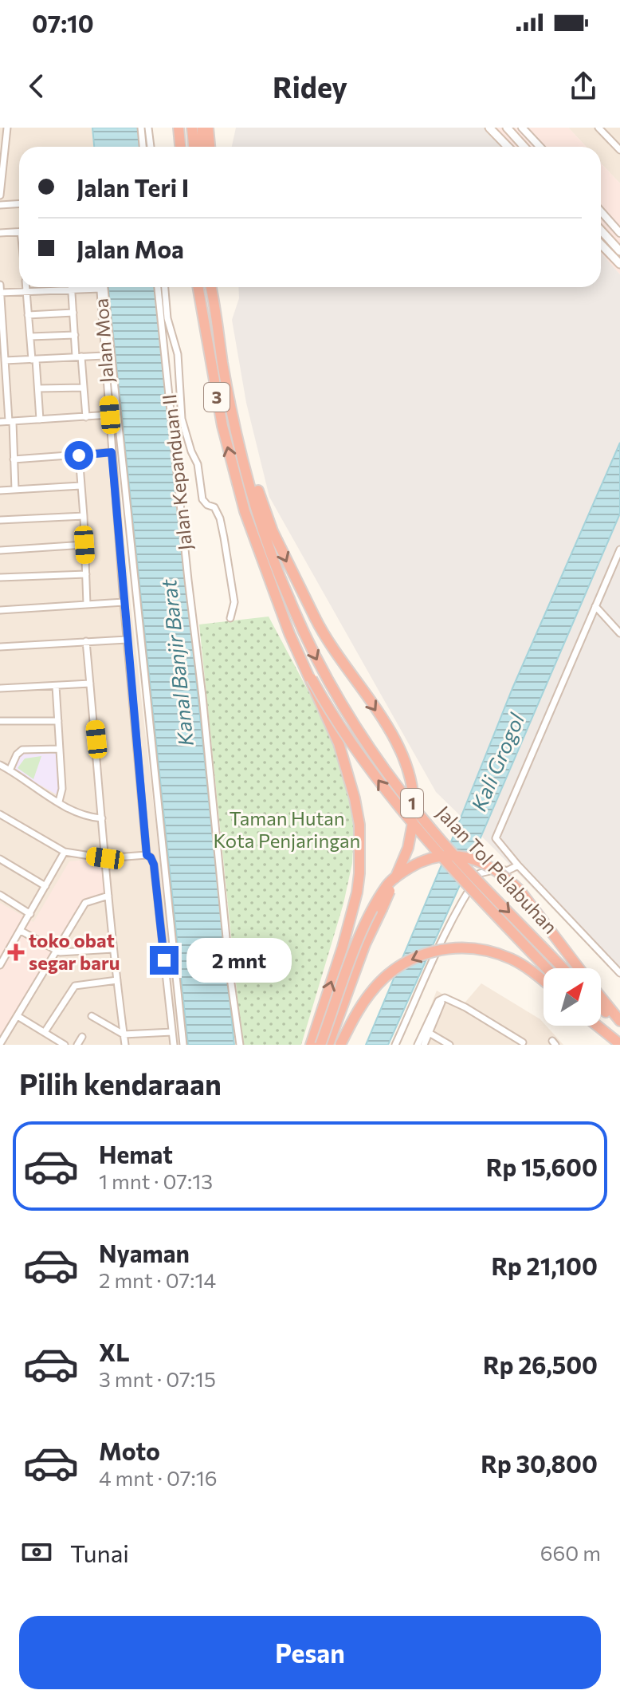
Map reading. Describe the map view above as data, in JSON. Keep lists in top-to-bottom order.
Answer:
{
  "streets": {
    "highway": ["3", "1", "Jalan Tol Pelabuhan"],
    "street": ["Jalan Moa", "Jalan Kepanduan II"]
  },
  "crossings": [
    ["3", "Jalan Tol Pelabuhan"]
  ],
  "water": ["Kanal Banjir Barat", "Kali Grogol"],
  "parks": ["Taman Hutan Kota Penjaringan"],
  "places": {
    "health": ["toko obat segar baru"]
  },
  "north": "top right",
  "page": {
    "status": "07:10",
    "header": "Ridey",
    "banner": ["Jalan Teri I", "Jalan Moa"],
    "bubble": "2 mnt",
    "heading": "Pilih kendaraan",
    "list": [
      {
        "name": "Hemat",
        "note": "1 mnt · 07:13",
        "value": "Rp 15,600"
      },
      {
        "name": "Nyaman",
        "note": "2 mnt · 07:14",
        "value": "Rp 21,100"
      },
      {
        "name": "XL",
        "note": "3 mnt · 07:15",
        "value": "Rp 26,500"
      },
      {
        "name": "Moto",
        "note": "4 mnt · 07:16",
        "value": "Rp 30,800"
      }
    ],
    "pay": ["Tunai", "660 m"],
    "buttons": "Pesan"
  }
}
